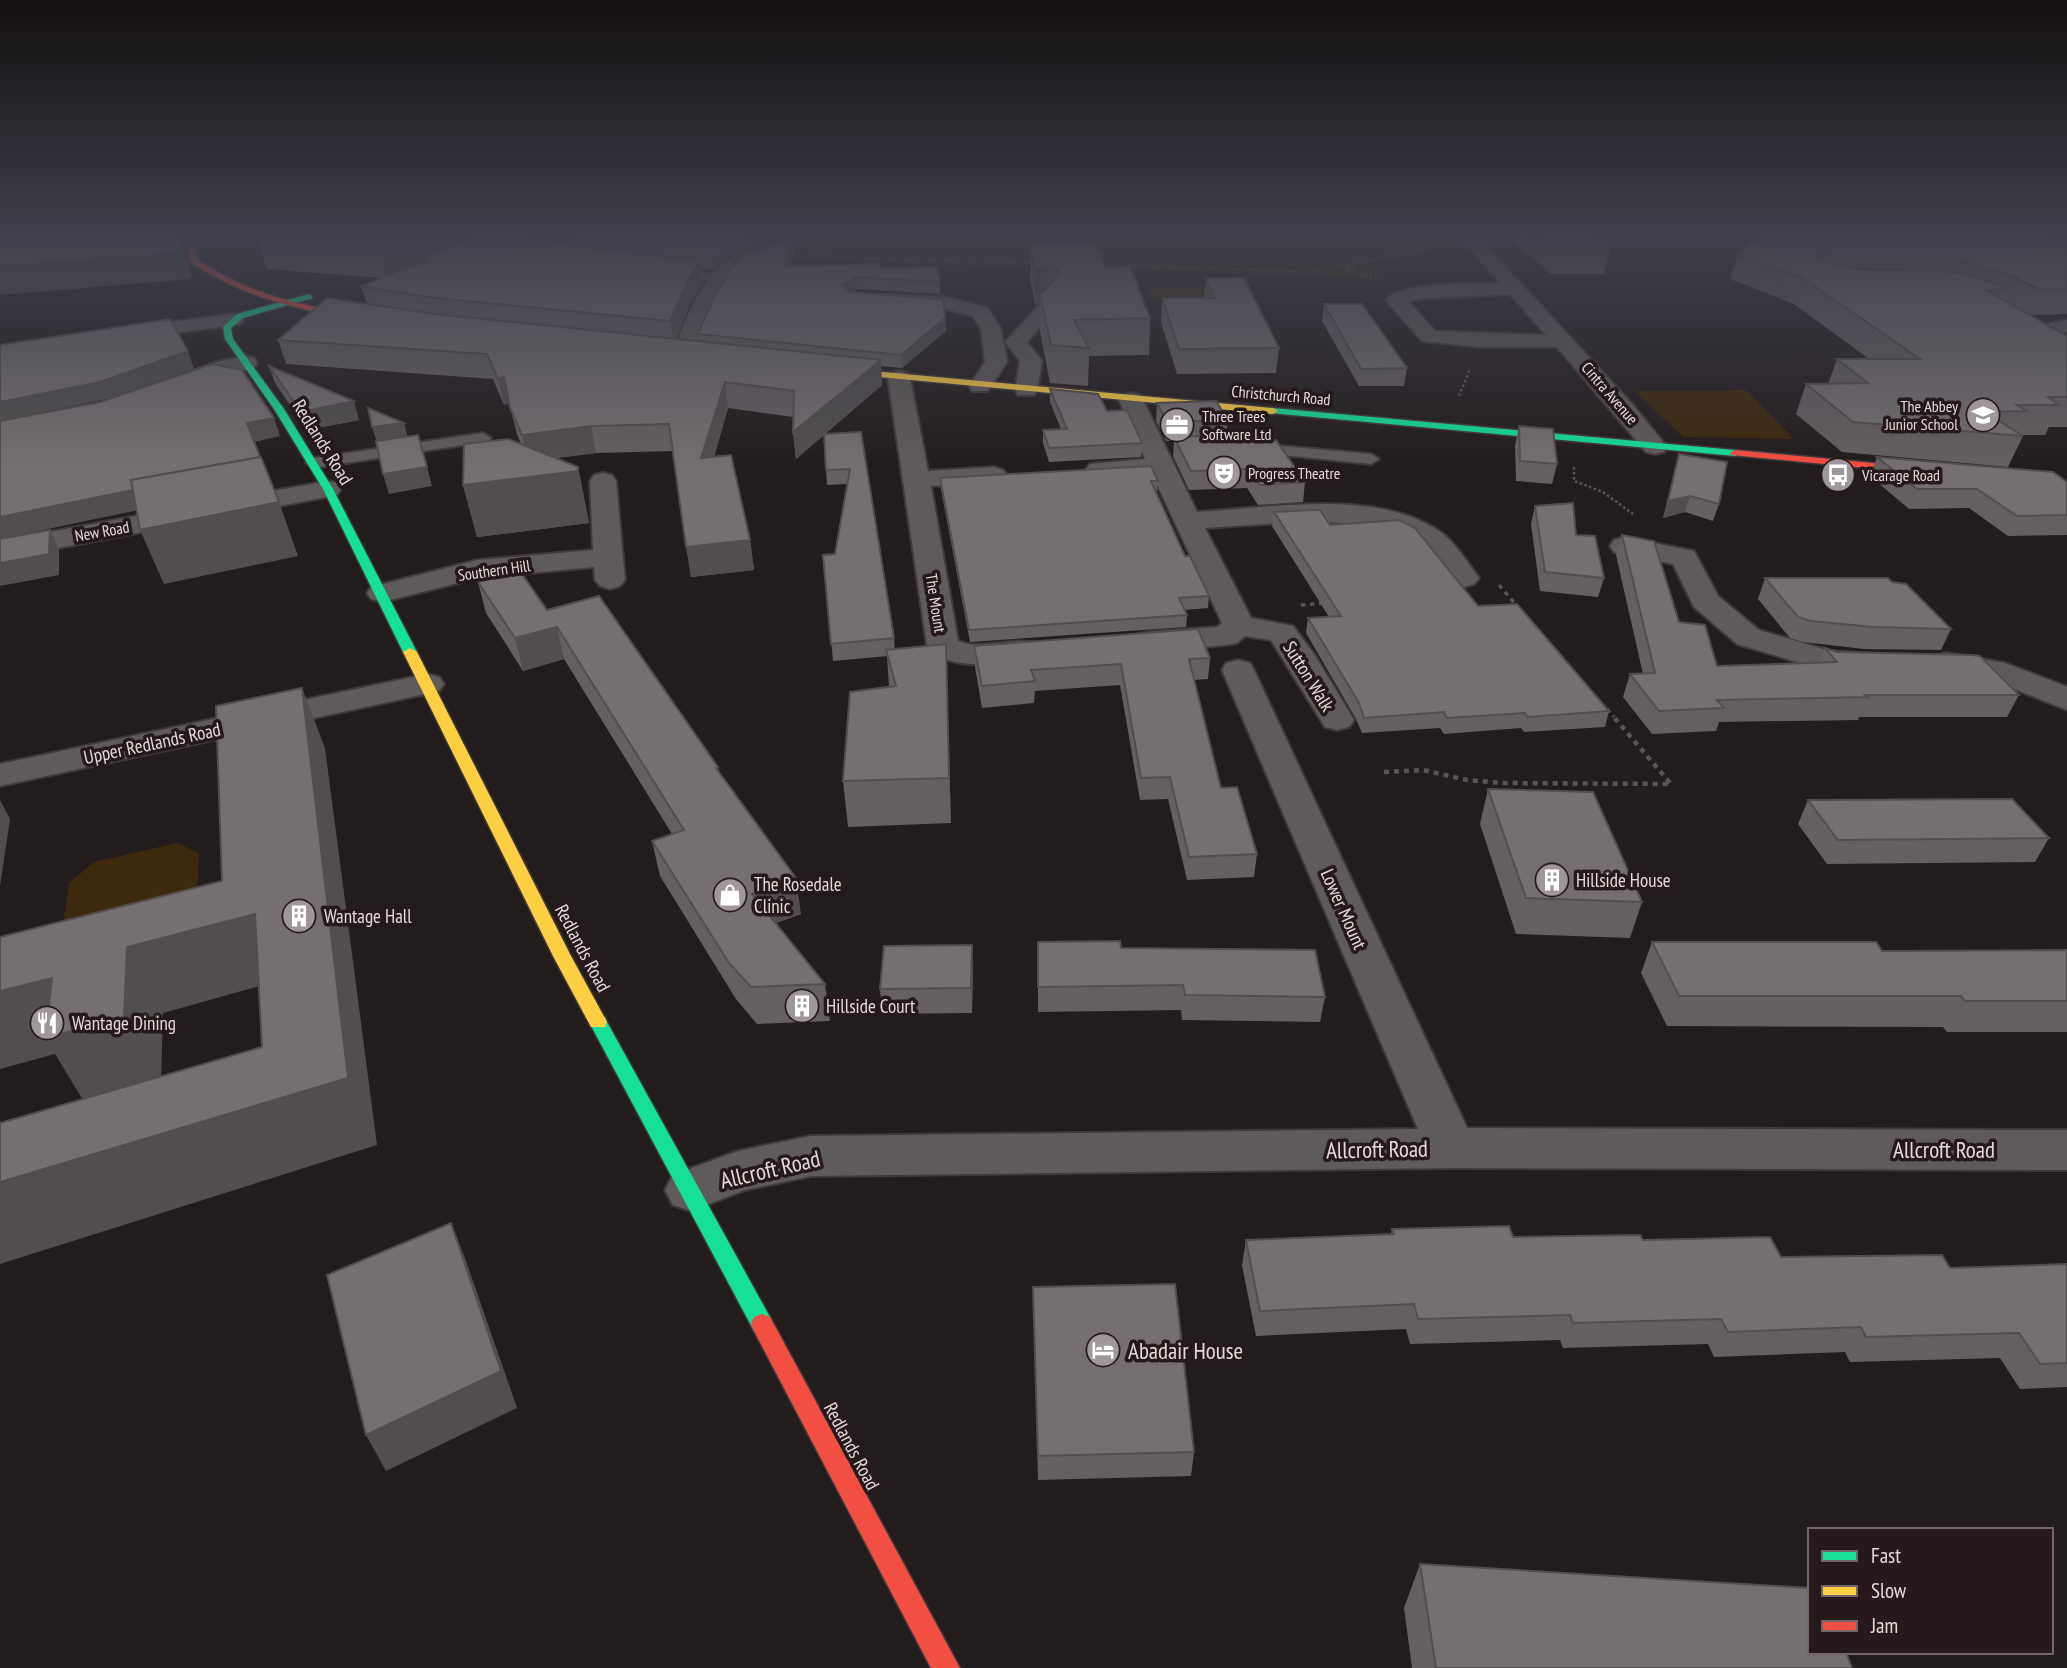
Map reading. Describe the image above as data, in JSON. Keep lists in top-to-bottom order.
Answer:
{
  "streets": {
    "main road": ["Christchurch Road", "Redlands Road"],
    "street": [
      "Cintra Avenue",
      "New Road",
      "Southern Hill",
      "The Mount",
      "Sutton Walk",
      "Upper Redlands Road",
      "Lower Mount",
      "Allcroft Road"
    ]
  },
  "crossings": [
    ["Cintra Avenue", "Christchurch Road"],
    ["Christchurch Road", "The Mount"],
    ["Redlands Road", "New Road"],
    ["Redlands Road", "Southern Hill"],
    ["Redlands Road", "Upper Redlands Road"],
    ["Redlands Road", "Allcroft Road"],
    ["Lower Mount", "Allcroft Road"]
  ],
  "places": {
    "school or university": ["The Abbey Junior School"],
    "office": ["Three Trees Software Ltd"],
    "theatre": ["Progress Theatre"],
    "bus stop": ["Vicarage Road"],
    "building": ["Hillside House", "Wantage Hall", "Hillside Court"],
    "shop": ["The Rosedale Clinic"],
    "restaurant": ["Wantage Dining"],
    "hotel": ["Abadair House"]
  },
  "legend": ["Fast", "Slow", "Jam"]
}
